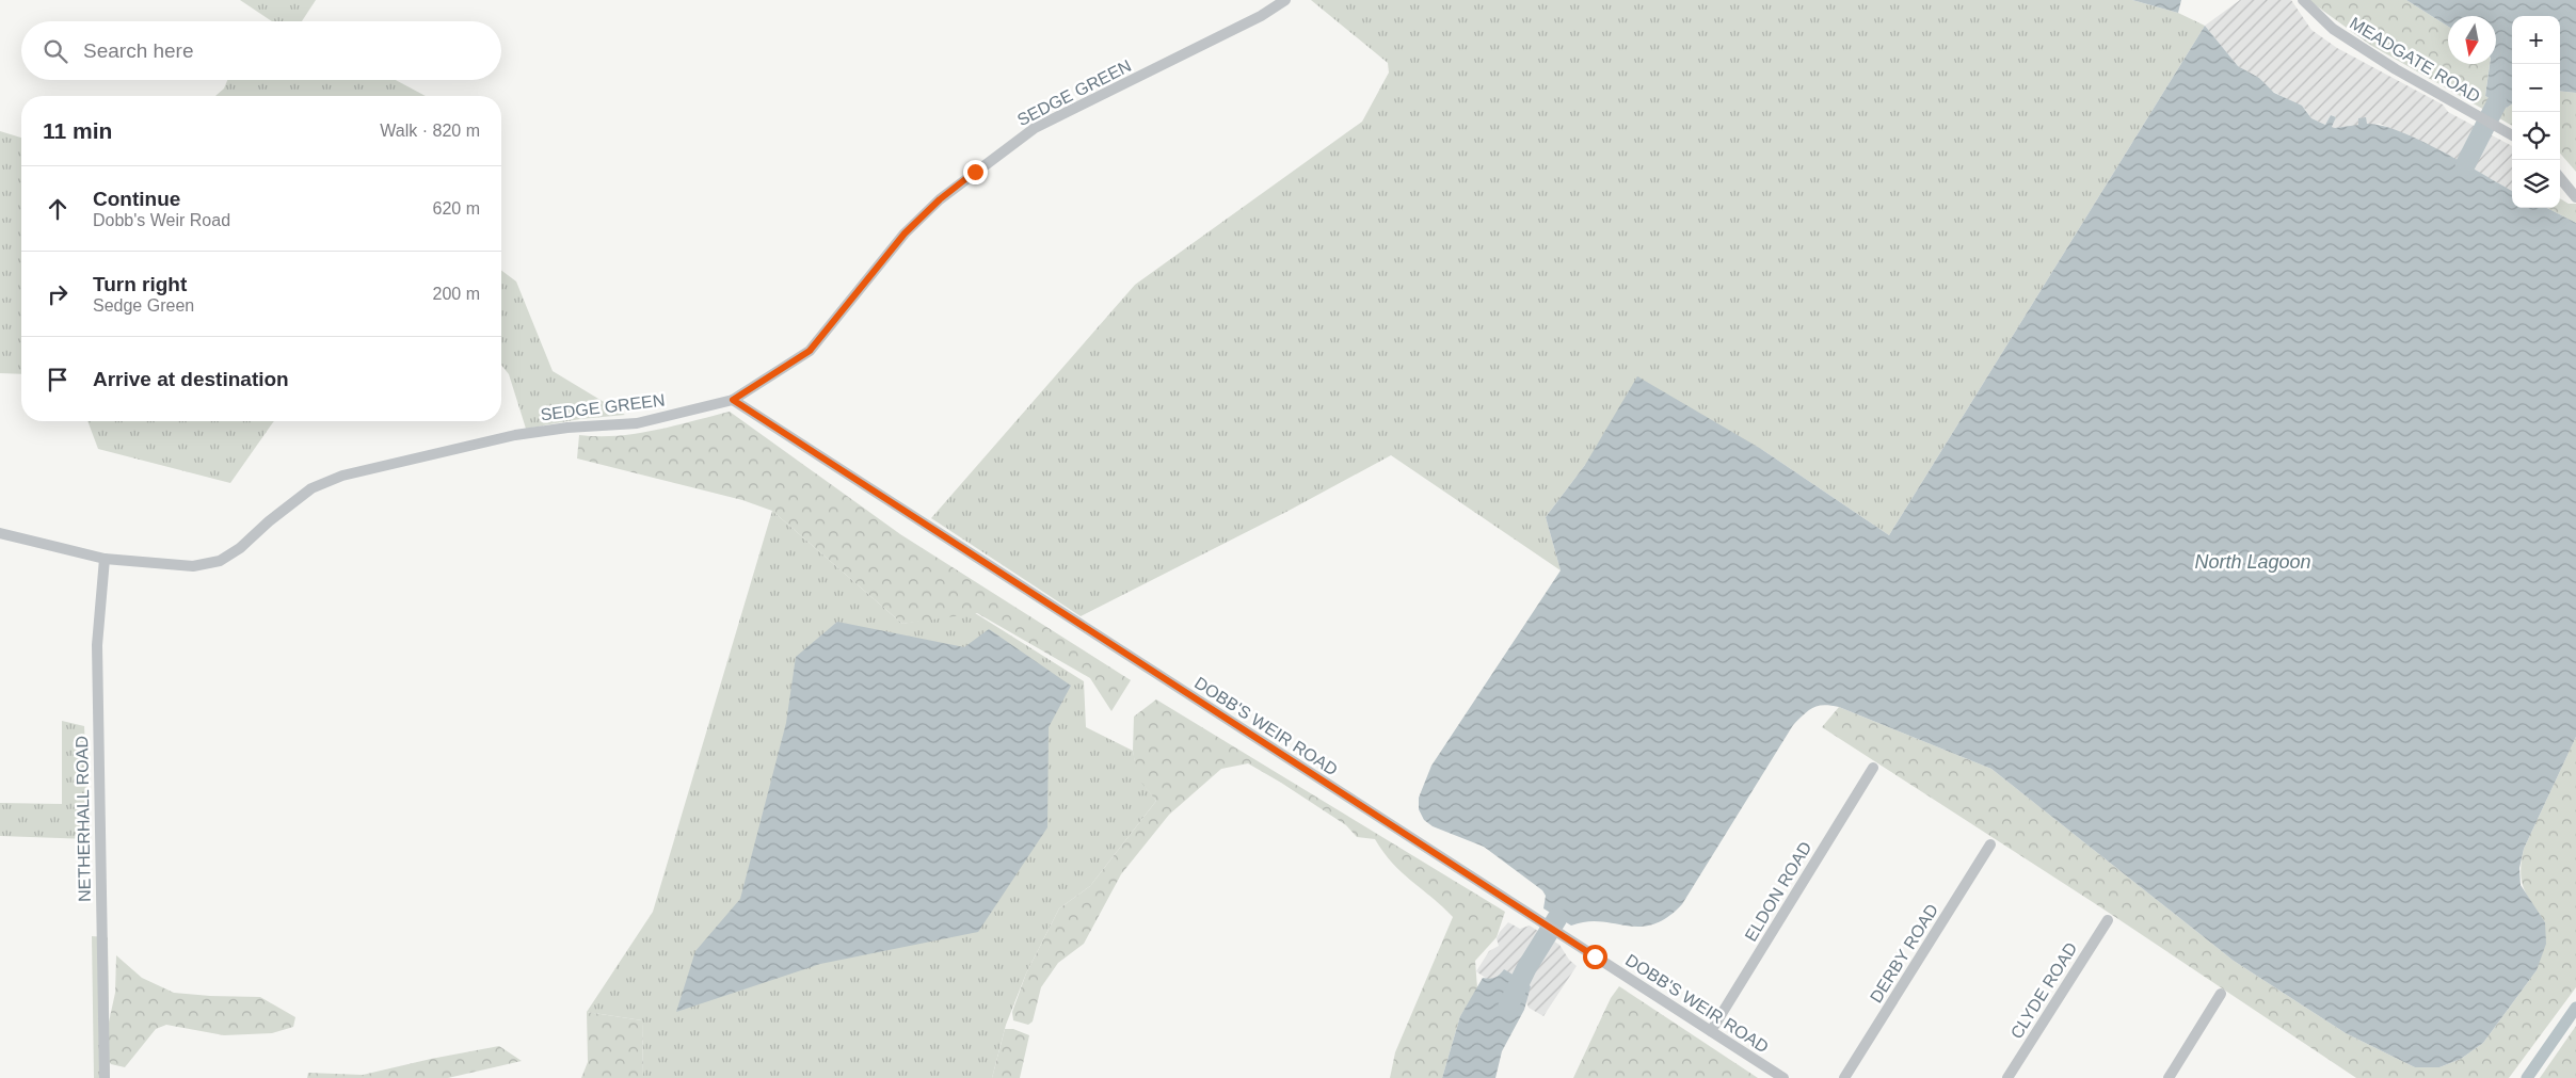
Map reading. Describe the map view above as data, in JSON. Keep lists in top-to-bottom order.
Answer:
{
  "streets": {
    "street": [
      "MEADGATE ROAD",
      "SEDGE GREEN",
      "DOBB'S WEIR ROAD",
      "NETHERHALL ROAD",
      "ELDON ROAD",
      "DERBY ROAD",
      "CLYDE ROAD"
    ]
  },
  "crossings": [
    ["SEDGE GREEN", "DOBB'S WEIR ROAD"],
    ["SEDGE GREEN", "NETHERHALL ROAD"],
    ["DOBB'S WEIR ROAD", "ELDON ROAD"]
  ],
  "water": ["North Lagoon"],
  "north": "bottom",
  "page": {
    "map_buttons": ["+", "−"],
    "search": "Search here",
    "heading": ["11 min", "Walk · 820 m"],
    "list": [
      ["Continue", "Dobb's Weir Road", "620 m"],
      ["Turn right", "Sedge Green", "200 m"],
      "Arrive at destination"
    ]
  }
}
